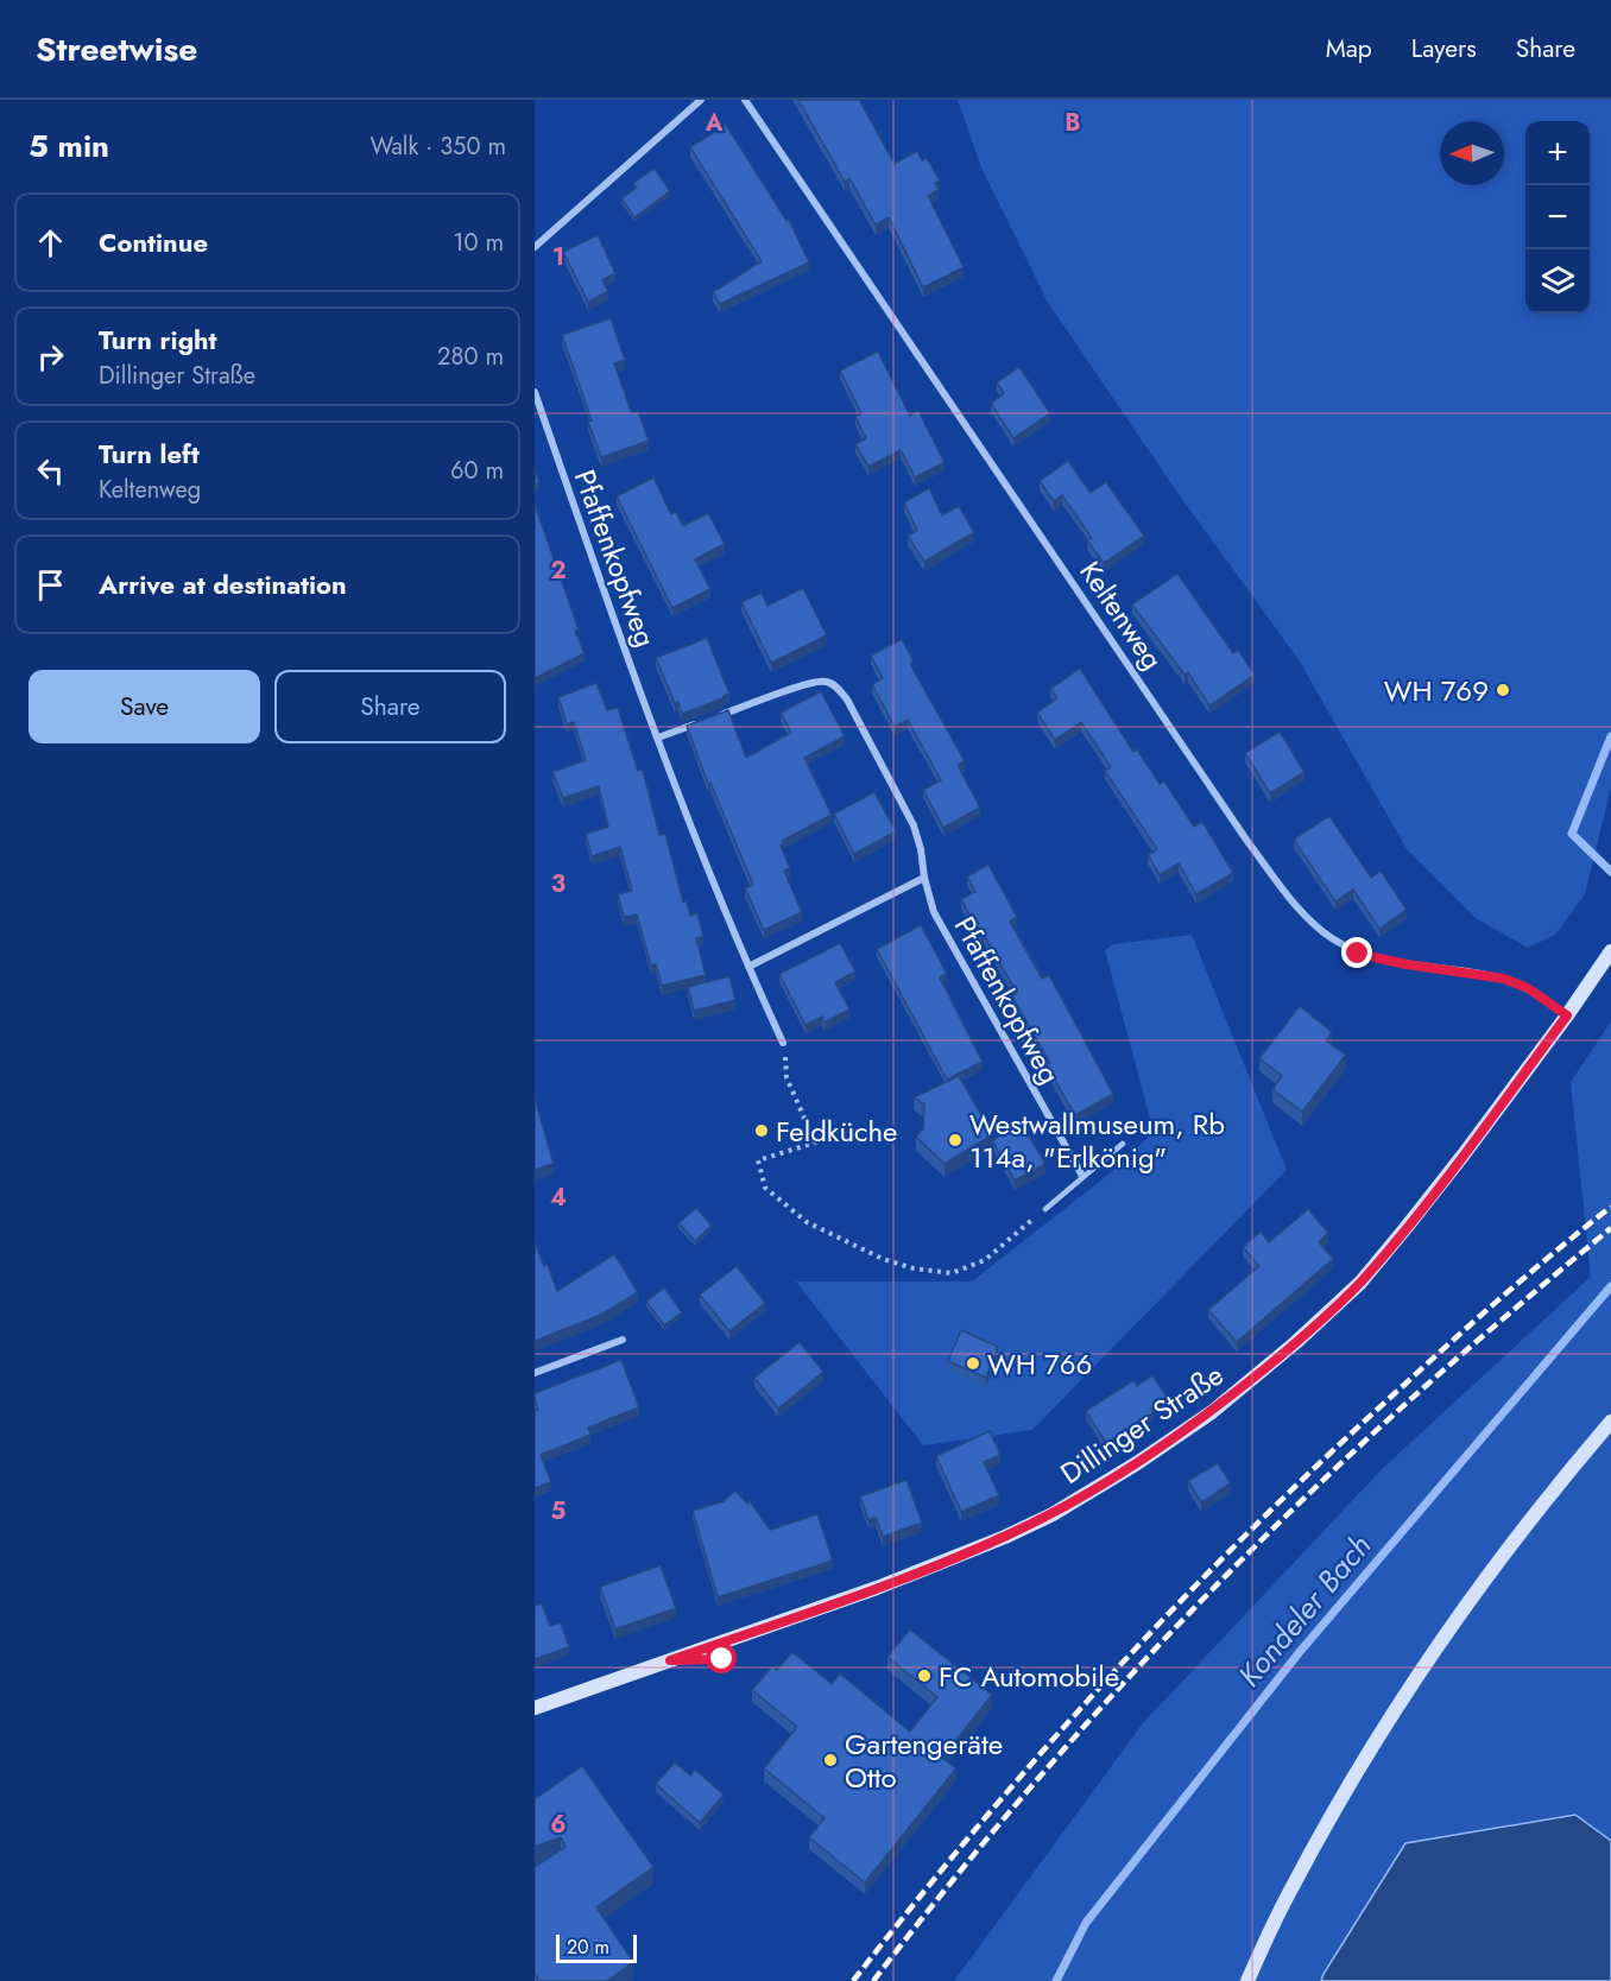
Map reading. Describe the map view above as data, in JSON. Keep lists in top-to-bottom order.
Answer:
{
  "streets": {
    "street": ["Pfaffenkopfweg", "Keltenweg", "Dillinger Straße"]
  },
  "crossings": [
    ["Keltenweg", "Dillinger Straße"]
  ],
  "water": ["Kondeler Bach"],
  "places": [
    "WH 769",
    "Feldküche",
    "Westwallmuseum, Rb 114a, \"Erlkönig\"",
    "WH 766",
    "FC Automobile",
    "Gartengeräte Otto"
  ],
  "scale_bar": "20 m",
  "north": "left",
  "page": {
    "header": "Streetwise",
    "nav": ["Map", "Layers", "Share"],
    "heading": ["5 min", "Walk · 350 m"],
    "map_buttons": ["+", "−"],
    "list": [
      ["Continue", "10 m"],
      ["Turn right", "Dillinger Straße", "280 m"],
      ["Turn left", "Keltenweg", "60 m"],
      "Arrive at destination"
    ],
    "buttons": ["Save", "Share"],
    "scale": "20 m"
  },
  "grid": {
    "columns": ["A", "B"],
    "rows": [
      "1",
      "2",
      "3",
      "4",
      "5",
      "6"
    ]
  }
}
